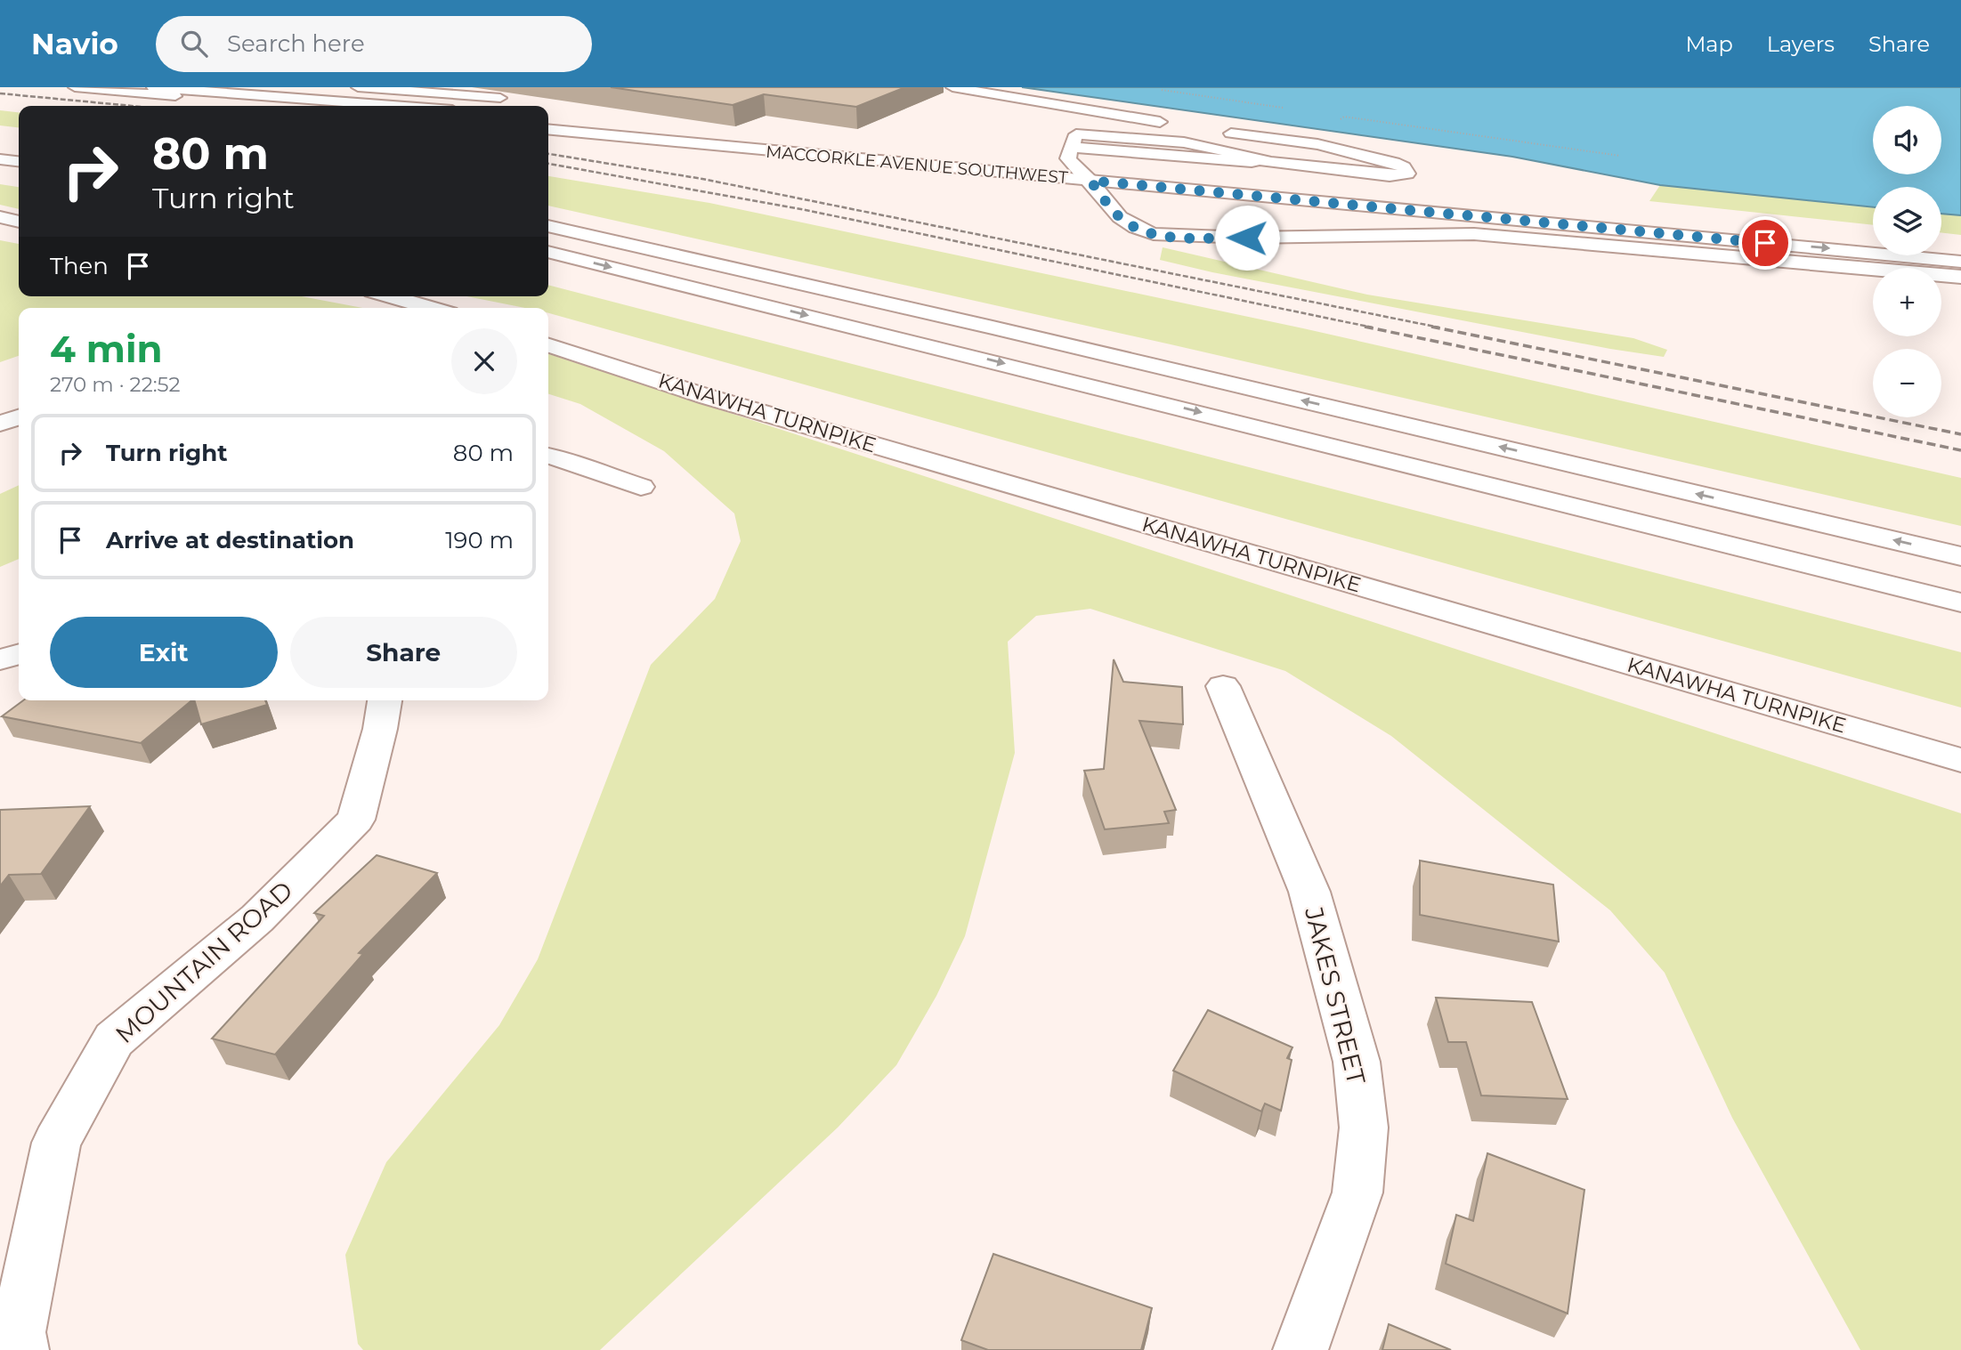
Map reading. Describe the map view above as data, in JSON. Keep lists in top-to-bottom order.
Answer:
{
  "streets": {
    "main road": [
      "MACCORKLE AVENUE SOUTHWEST",
      "KANAWHA TURNPIKE",
      "MOUNTAIN ROAD",
      "JAKES STREET"
    ]
  },
  "page": {
    "header": "Navio",
    "search": "Search here",
    "nav": ["Map", "Layers", "Share"],
    "map_buttons": ["+", "−"],
    "turn": ["80 m", "Turn right"],
    "then": "Then",
    "heading": ["4 min", "270 m · 22:52"],
    "list": [
      {
        "name": "Turn right",
        "value": "80 m"
      },
      {
        "name": "Arrive at destination",
        "value": "190 m"
      }
    ],
    "buttons": ["Exit", "Share"]
  }
}
